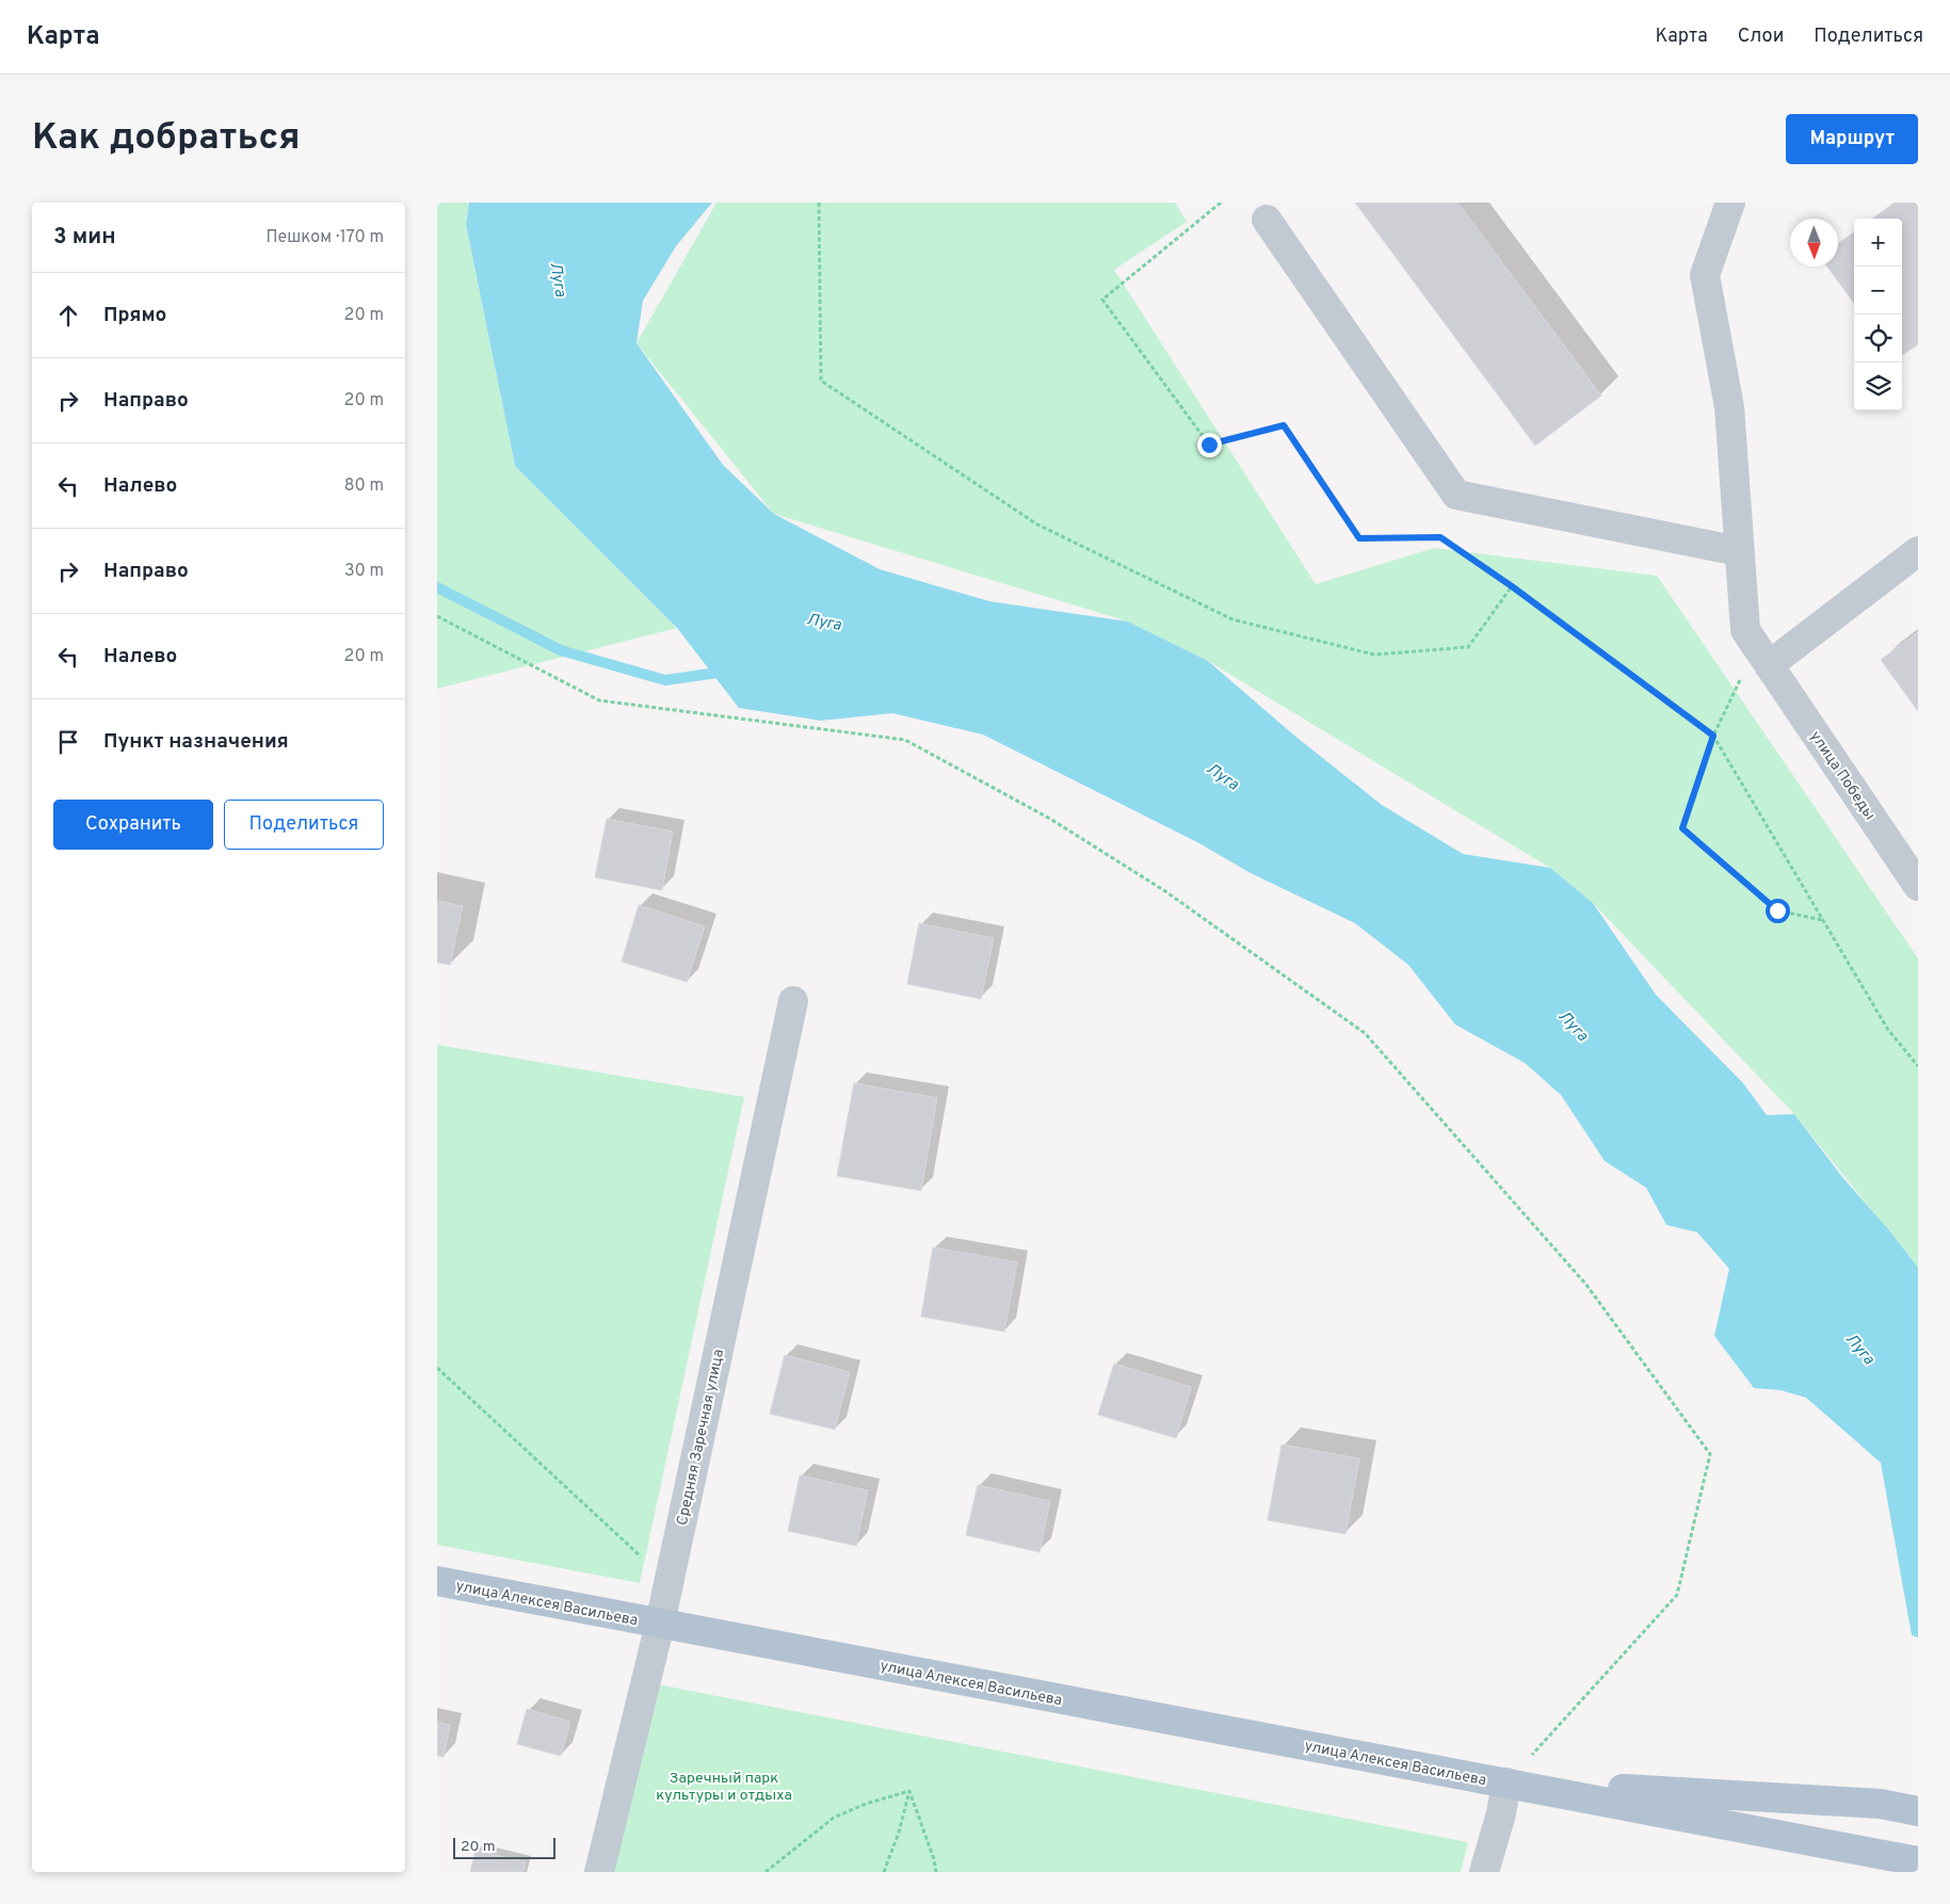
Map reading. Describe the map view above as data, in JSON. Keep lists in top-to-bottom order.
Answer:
{
  "streets": {
    "main road": ["улица Алексея Васильева"],
    "street": ["улица Победы", "Средняя Заречная улица"]
  },
  "crossings": [
    ["Средняя Заречная улица", "улица Алексея Васильева"]
  ],
  "water": ["Луга"],
  "parks": ["Заречный парк культуры и отдыха"],
  "scale_bar": "20 m",
  "north": "bottom",
  "page": {
    "header": "Карта",
    "nav": ["Карта", "Слои", "Поделиться"],
    "buttons": [
      "Маршрут",
      ["Сохранить", "Поделиться"]
    ],
    "title": "Как добраться",
    "heading": ["3 мин", "Пешком · 170 m"],
    "map_buttons": ["+", "−"],
    "list": [
      ["Прямо", "20 m"],
      ["Направо", "20 m"],
      ["Налево", "80 m"],
      ["Направо", "30 m"],
      ["Налево", "20 m"],
      "Пункт назначения"
    ],
    "scale": "20 m"
  }
}
